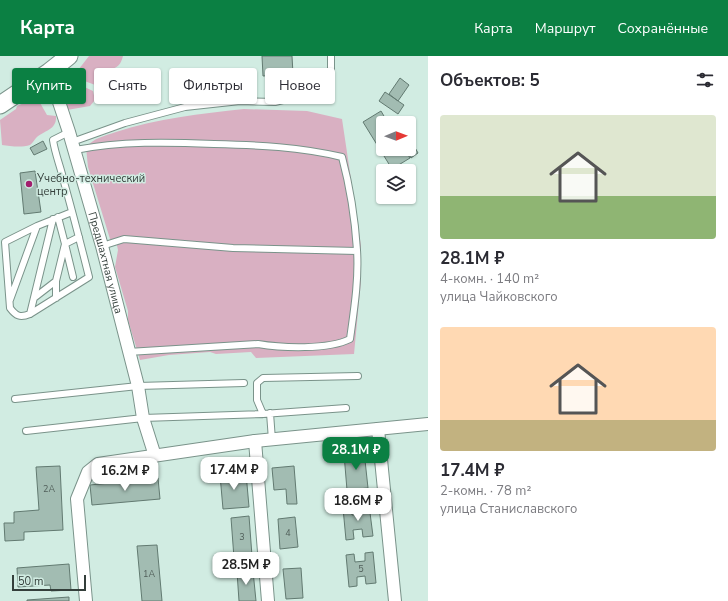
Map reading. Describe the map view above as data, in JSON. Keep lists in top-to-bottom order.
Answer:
{
  "streets": {
    "street": ["Предшахтная улица"]
  },
  "places": ["Учебно-технический центр"],
  "house_numbers": [
    "2А",
    "4",
    "3",
    "5",
    "1А"
  ],
  "scale_bar": "50 m",
  "north": "right",
  "page": {
    "header": "Карта",
    "nav": ["Карта", "Маршрут", "Сохранённые"],
    "heading": "Объектов: 5",
    "chip": [
      "Купить",
      "Снять",
      "Фильтры",
      "Новое"
    ],
    "list": [
      {
        "name": "28.1M ₽",
        "note": "4-комн. · 140 m² · улица Чайковского"
      },
      {
        "name": "17.4M ₽",
        "note": "2-комн. · 78 m² · улица Станиславского"
      }
    ],
    "price": [
      "28.1M ₽",
      "17.4M ₽",
      "16.2M ₽",
      "18.6M ₽",
      "28.5M ₽"
    ],
    "scale": "50 m"
  }
}
